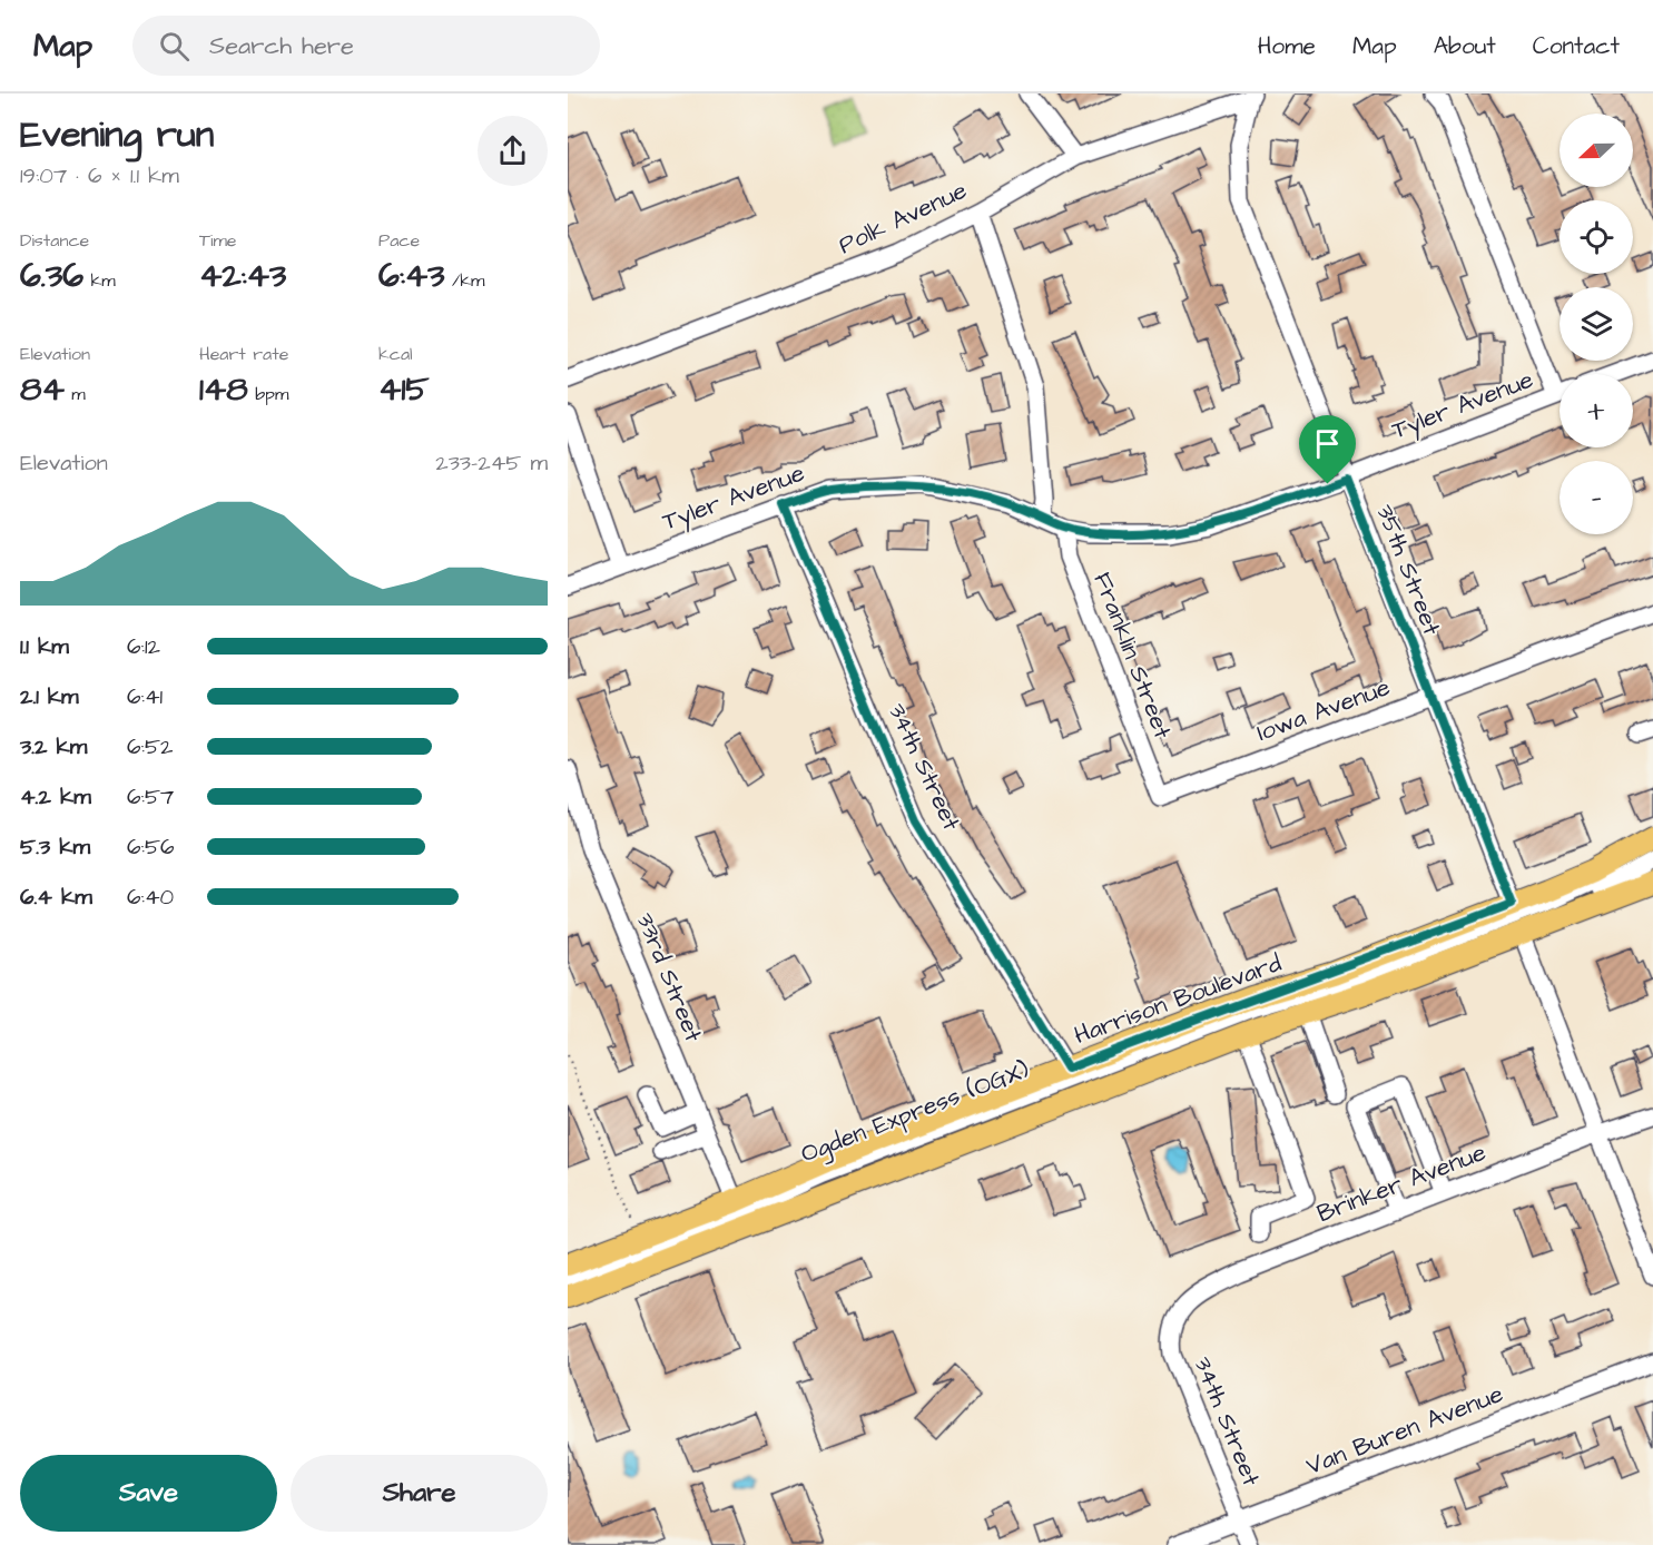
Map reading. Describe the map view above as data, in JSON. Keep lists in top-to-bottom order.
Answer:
{
  "streets": {
    "main road": ["Harrison Boulevard"],
    "street": [
      "Polk Avenue",
      "Tyler Avenue",
      "35th Street",
      "Franklin Street",
      "Iowa Avenue",
      "34th Street",
      "33rd Street",
      "Ogden Express (OGX)",
      "Brinker Avenue",
      "Van Buren Avenue"
    ]
  },
  "crossings": [
    ["Polk Avenue", "35th Street"],
    ["Tyler Avenue", "35th Street"],
    ["Tyler Avenue", "Franklin Street"],
    ["Tyler Avenue", "34th Street"],
    ["35th Street", "Iowa Avenue"],
    ["35th Street", "Harrison Boulevard"],
    ["Franklin Street", "Iowa Avenue"],
    ["34th Street", "Harrison Boulevard"],
    ["34th Street", "Brinker Avenue"],
    ["34th Street", "Van Buren Avenue"],
    ["33rd Street", "Harrison Boulevard"]
  ],
  "north": "left",
  "page": {
    "header": "Map",
    "search": "Search here",
    "nav": [
      "Home",
      "Map",
      "About",
      "Contact"
    ],
    "heading": ["Evening run", "19:07 · 6 × 1.1 km"],
    "map_buttons": ["+", "−"],
    "stats": [
      ["Distance", "6.36 km"],
      ["Time", "42:43"],
      ["Pace", "6:43 /km"],
      ["Elevation", "84 m"],
      ["Heart rate", "148 bpm"],
      ["kcal", "415"]
    ],
    "chart": ["Elevation", "233–245 m"],
    "list": [
      {
        "name": "1.1 km",
        "note": "6:12"
      },
      {
        "name": "2.1 km",
        "note": "6:41"
      },
      {
        "name": "3.2 km",
        "note": "6:52"
      },
      {
        "name": "4.2 km",
        "note": "6:57"
      },
      {
        "name": "5.3 km",
        "note": "6:56"
      },
      {
        "name": "6.4 km",
        "note": "6:40"
      }
    ],
    "buttons": ["Save", "Share"]
  }
}
